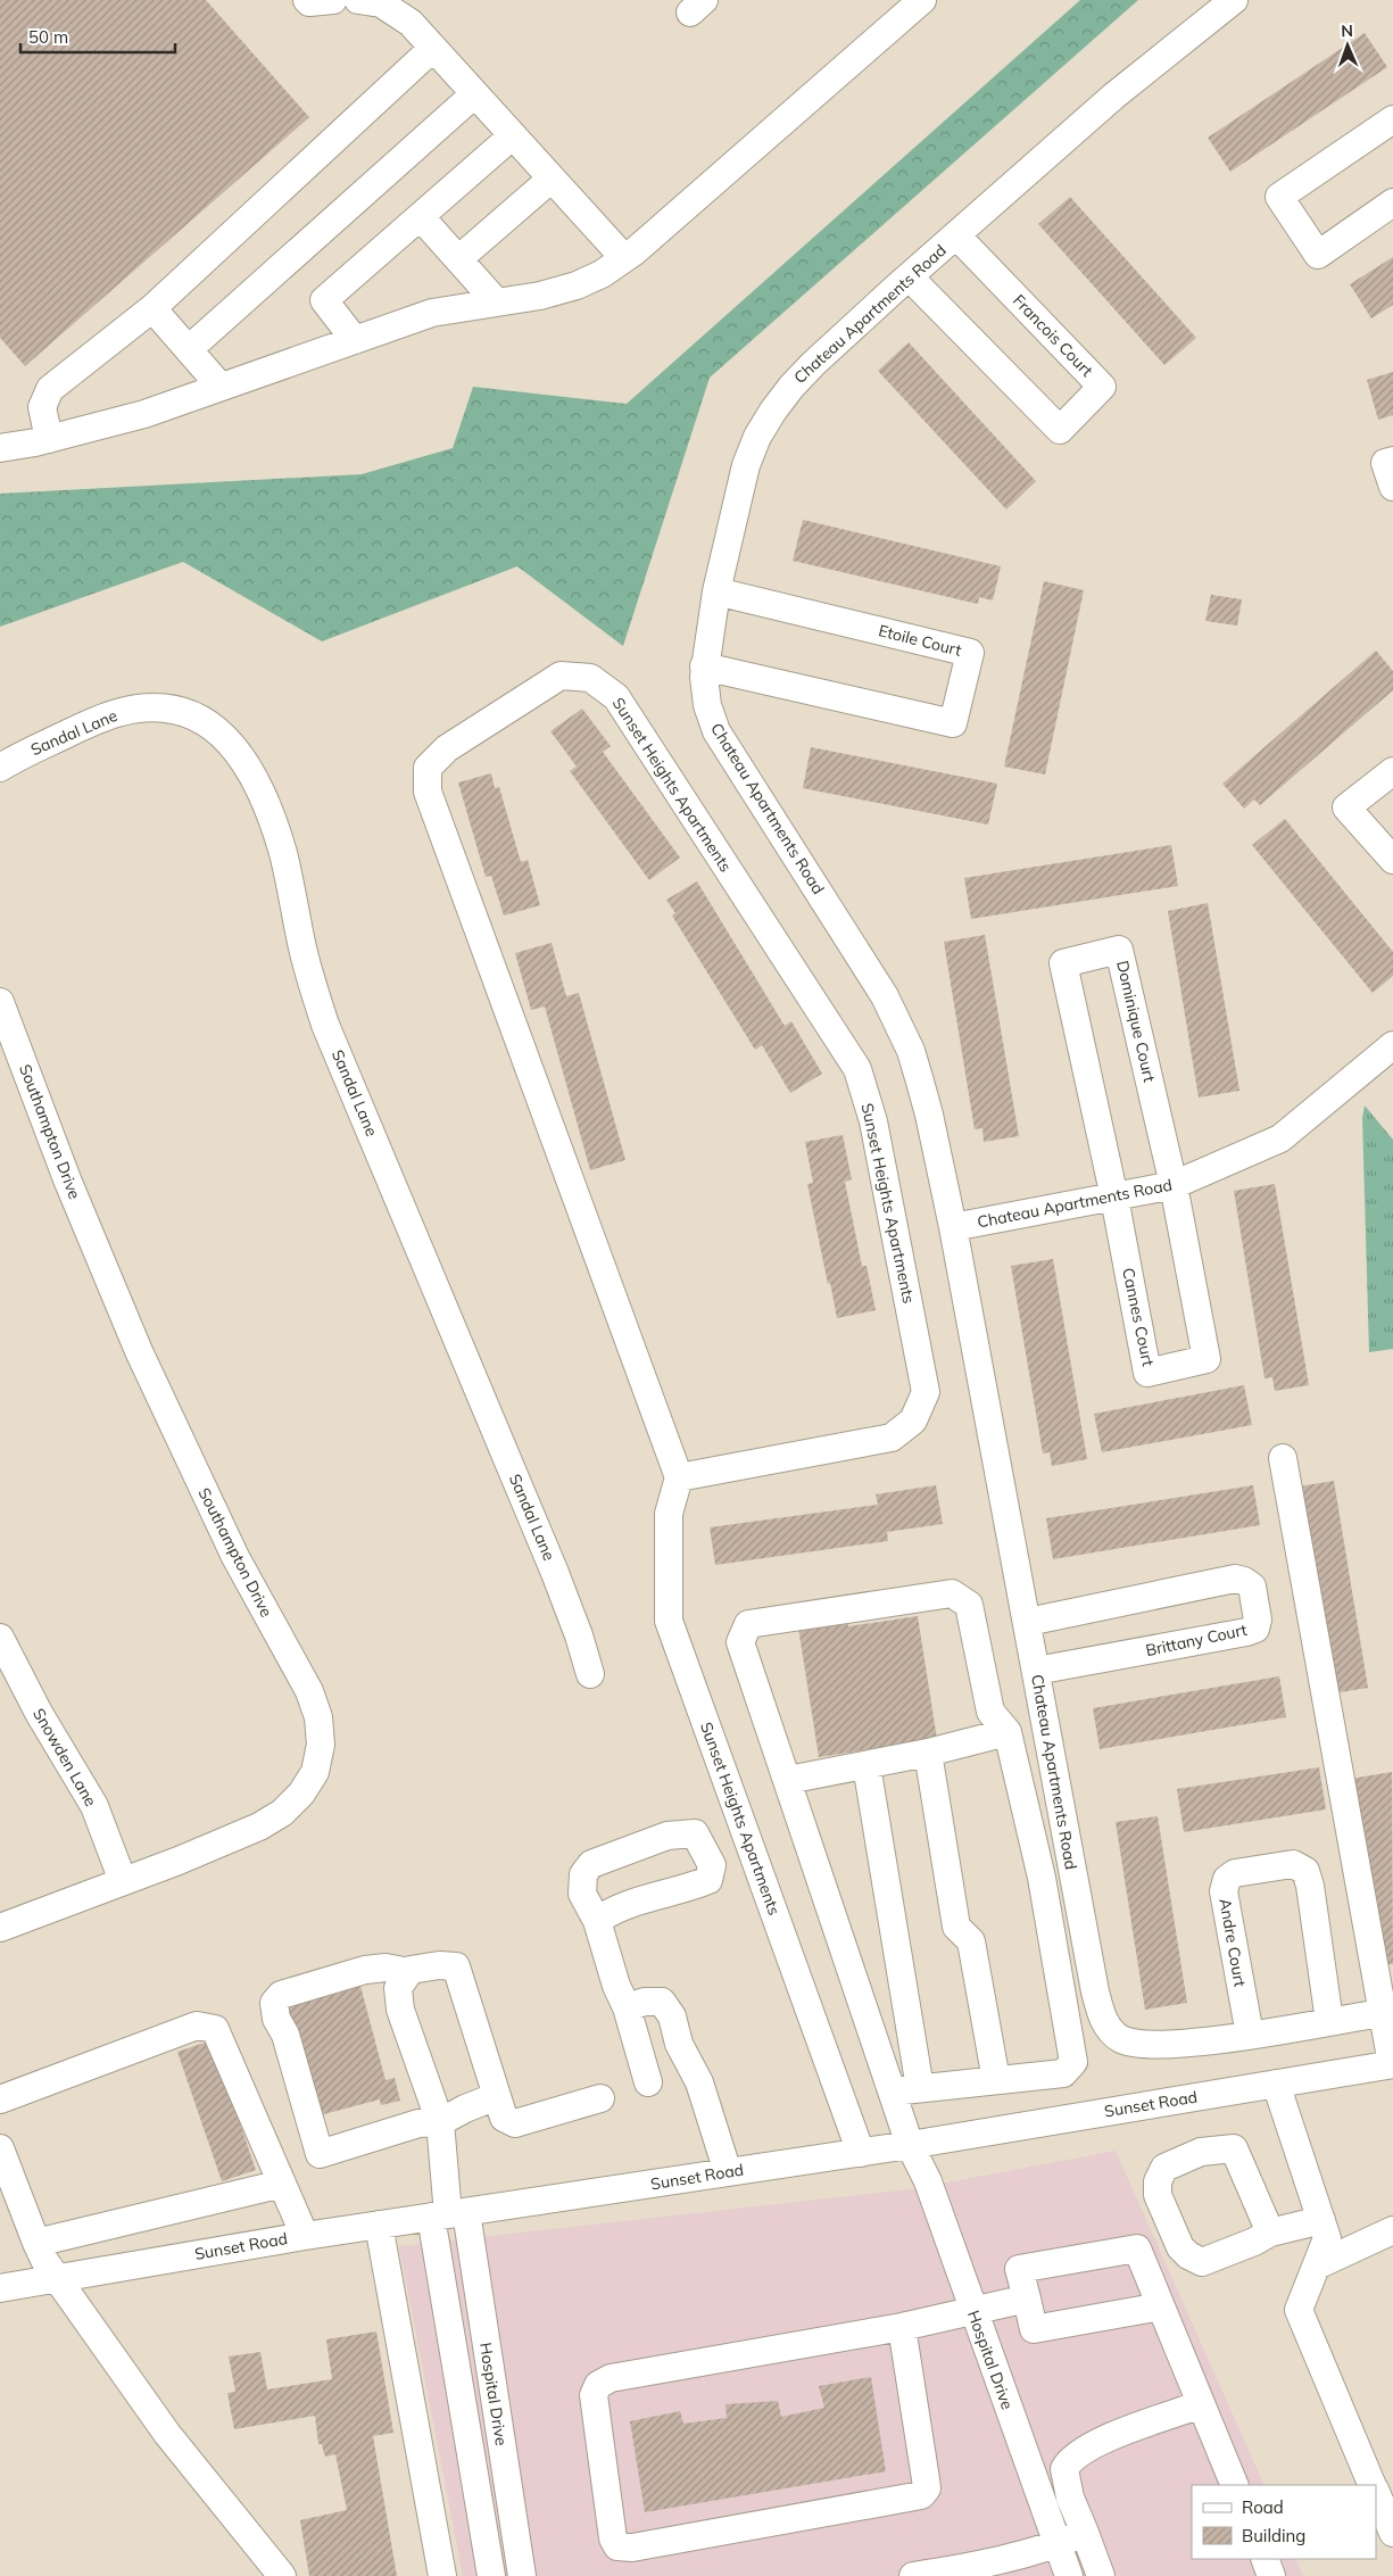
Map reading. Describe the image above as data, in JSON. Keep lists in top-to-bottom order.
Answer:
{
  "streets": {
    "street": [
      "Chateau Apartments Road",
      "Francois Court",
      "Etoile Court",
      "Sandal Lane",
      "Sunset Heights Apartments",
      "Dominique Court",
      "Southampton Drive",
      "Cannes Court",
      "Brittany Court",
      "Snowden Lane",
      "Andre Court",
      "Sunset Road",
      "Hospital Drive"
    ]
  },
  "crossings": [
    ["Chateau Apartments Road", "Francois Court"],
    ["Chateau Apartments Road", "Etoile Court"],
    ["Chateau Apartments Road", "Dominique Court"],
    ["Chateau Apartments Road", "Cannes Court"],
    ["Chateau Apartments Road", "Brittany Court"],
    ["Chateau Apartments Road", "Andre Court"],
    ["Sunset Heights Apartments", "Sunset Road"],
    ["Dominique Court", "Cannes Court"],
    ["Southampton Drive", "Snowden Lane"],
    ["Sunset Road", "Hospital Drive"]
  ],
  "legend": ["Road", "Building"],
  "scale_bar": "50 m",
  "north": "top"
}
